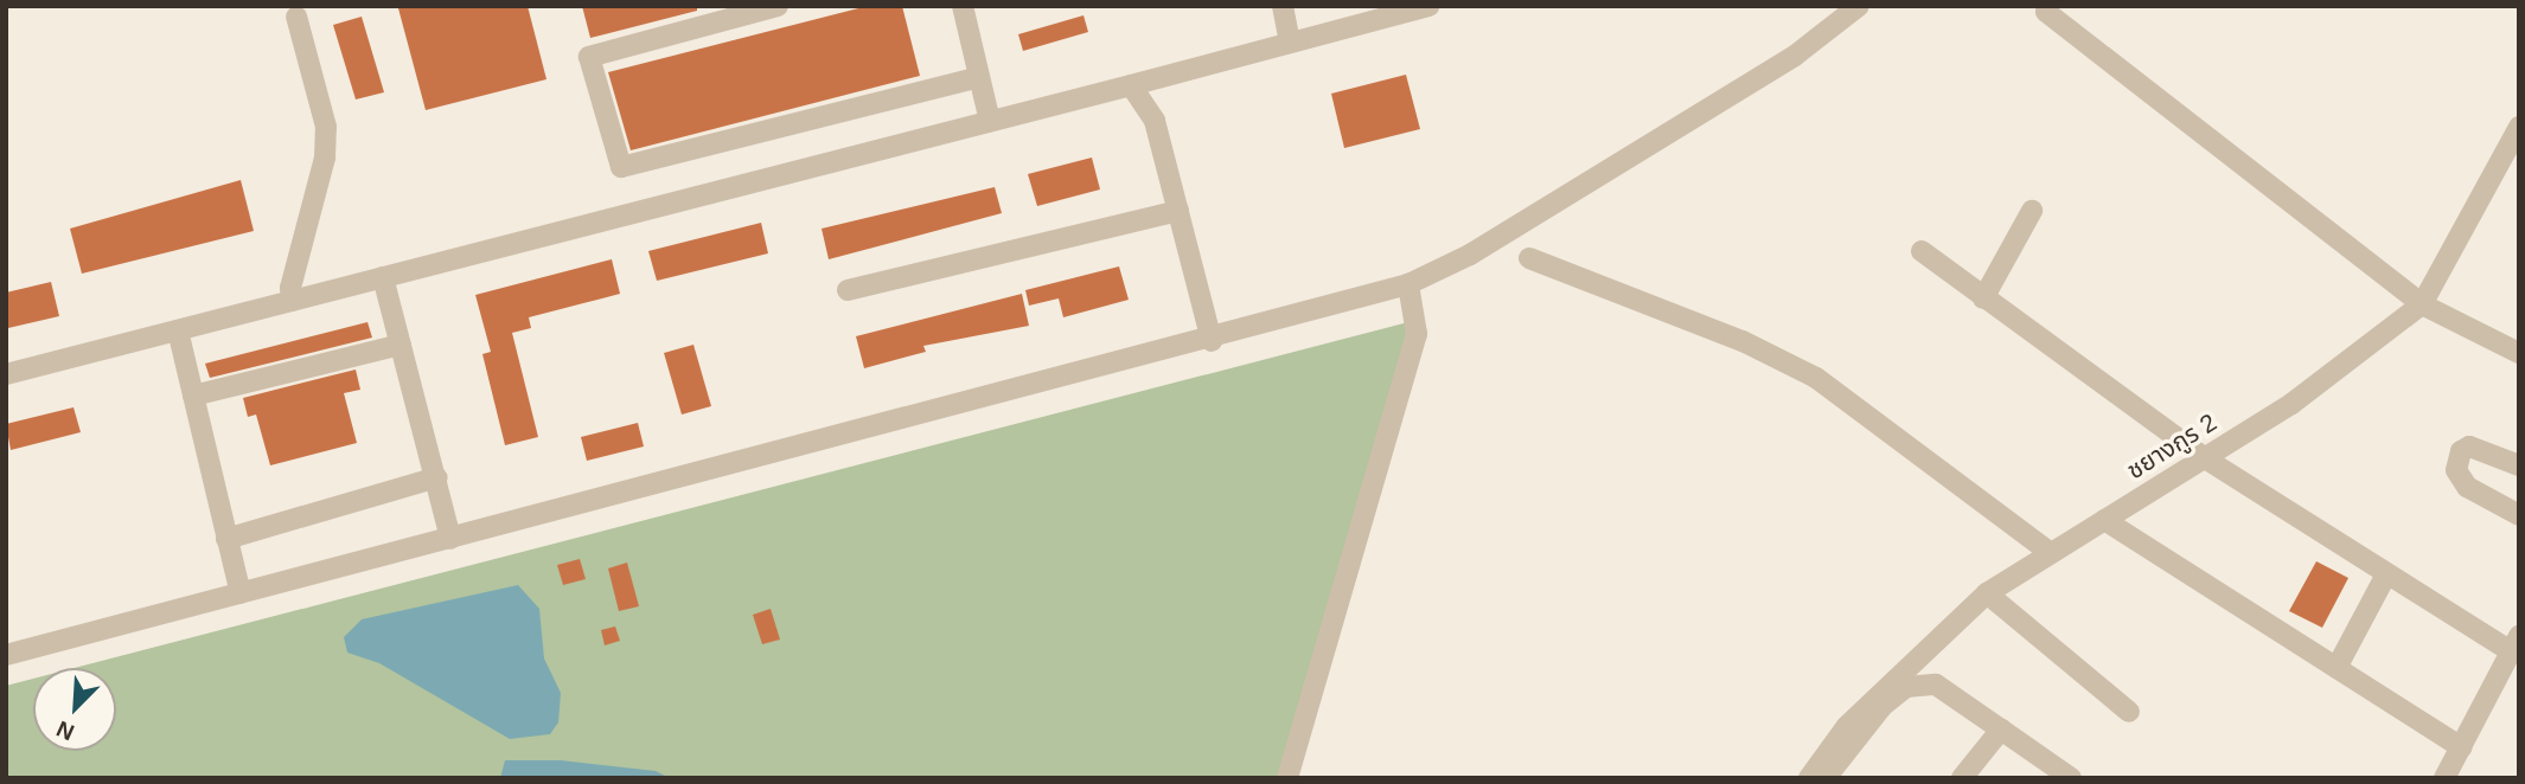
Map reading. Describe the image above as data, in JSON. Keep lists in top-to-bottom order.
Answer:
{
  "streets": {
    "street": ["ชยางกูร 2"]
  },
  "north": "bottom left"
}
